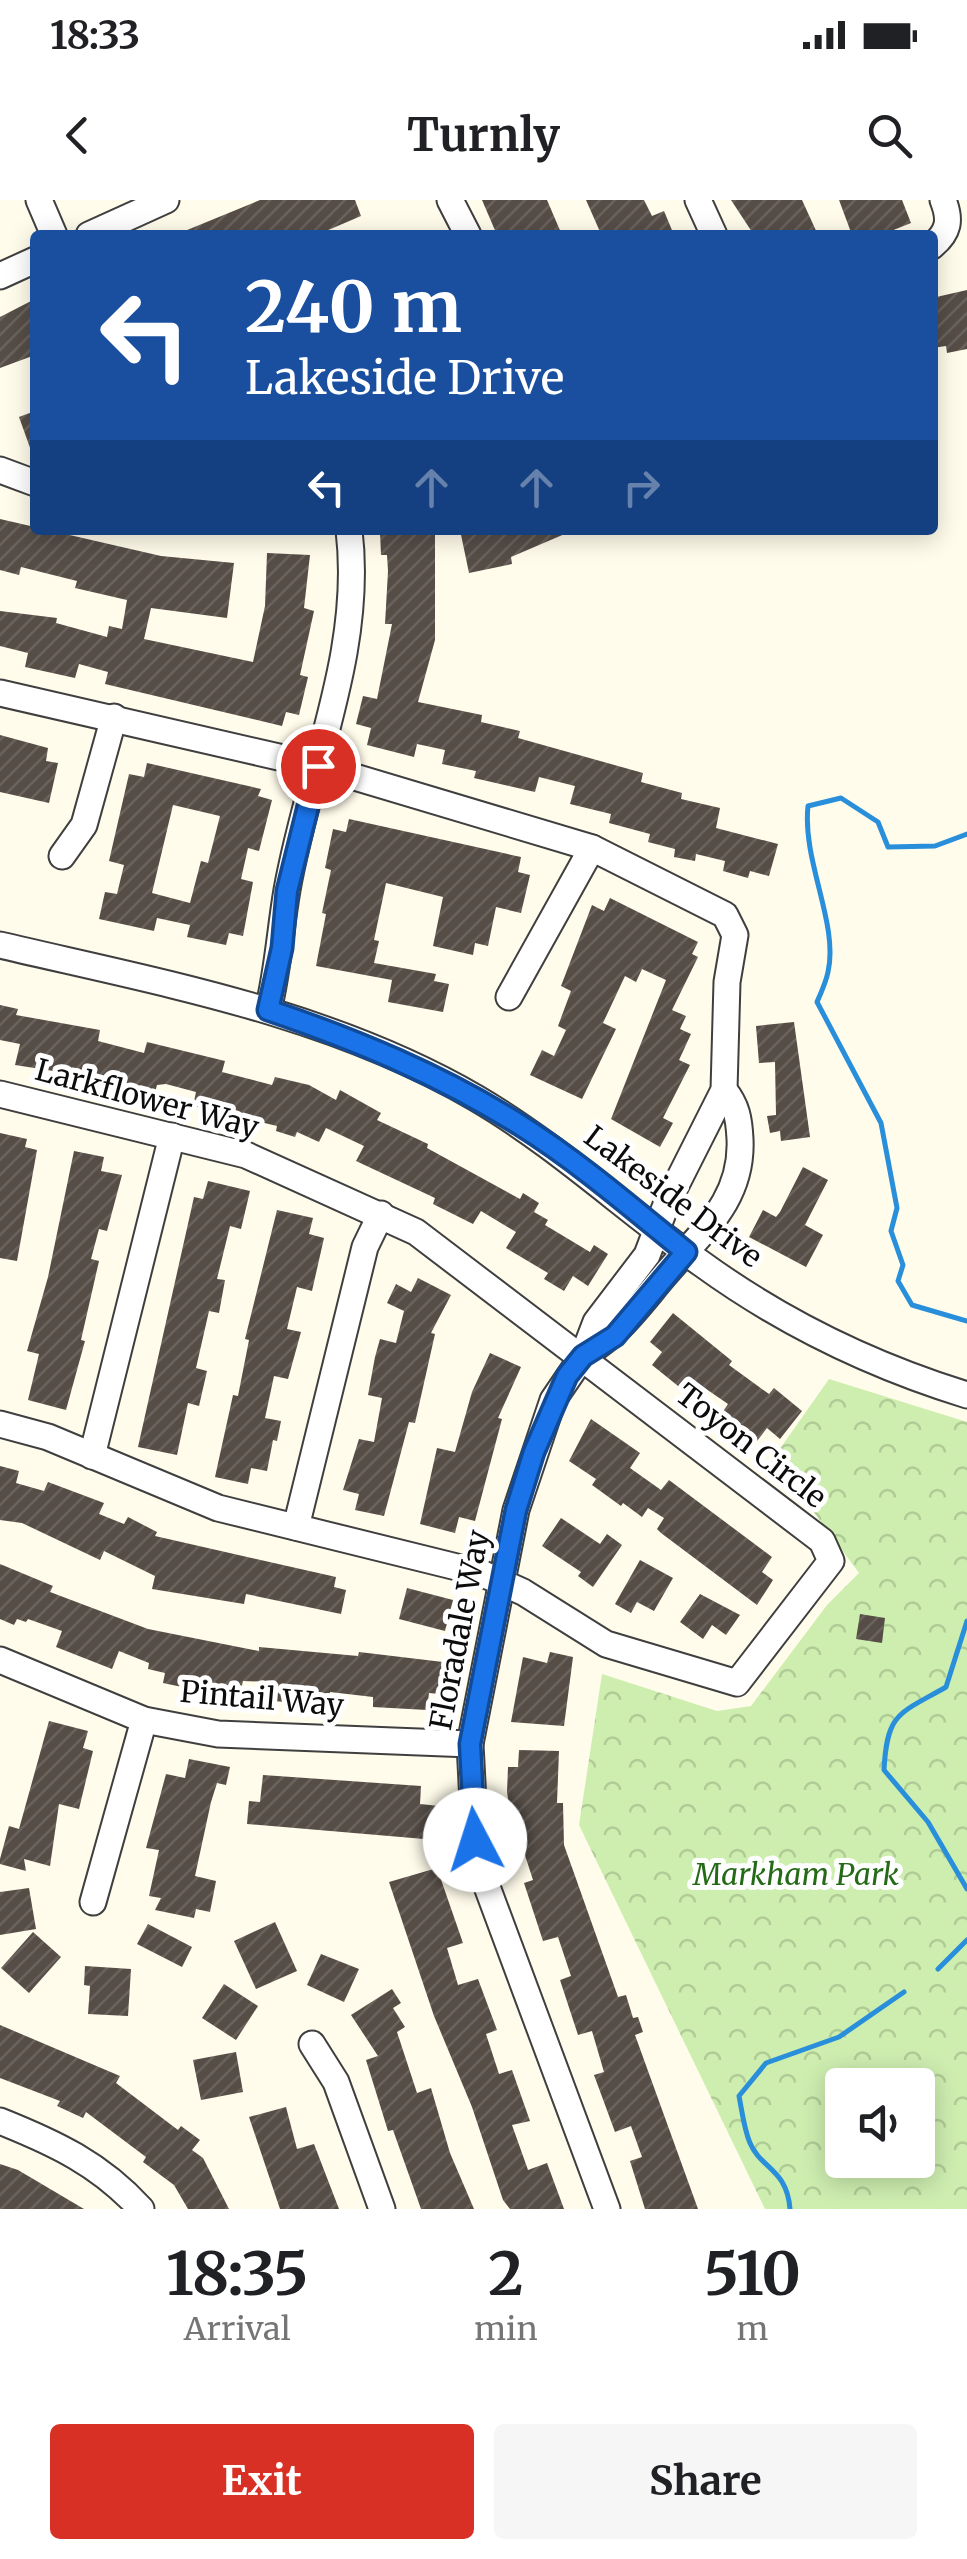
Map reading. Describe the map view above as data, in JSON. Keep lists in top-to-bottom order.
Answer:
{
  "streets": {
    "street": [
      "Larkflower Way",
      "Lakeside Drive",
      "Toyon Circle",
      "Floradale Way",
      "Pintail Way"
    ]
  },
  "crossings": [
    ["Larkflower Way", "Toyon Circle"],
    ["Larkflower Way", "Floradale Way"],
    ["Lakeside Drive", "Floradale Way"],
    ["Toyon Circle", "Floradale Way"],
    ["Floradale Way", "Pintail Way"]
  ],
  "parks": ["Markham Park"],
  "page": {
    "status": "18:33",
    "header": "Turnly",
    "turn": ["240 m", "Lakeside Drive"],
    "eta": [
      "18:35",
      "Arrival",
      "2",
      "min",
      "510",
      "m"
    ],
    "buttons": ["Exit", "Share"]
  }
}
